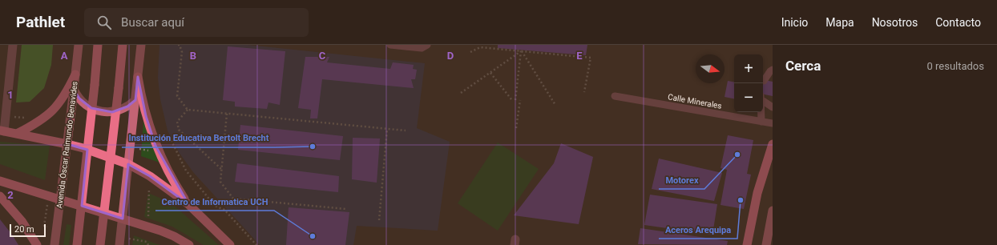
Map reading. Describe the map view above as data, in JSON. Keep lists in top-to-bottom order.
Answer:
{
  "streets": {
    "main road": ["Avenida Óscar Raimundo Benavides"],
    "lane": ["Calle Minerales"]
  },
  "places": [
    "Institución Educativa Bertolt Brecht",
    "Motorex",
    "Aceros Arequipa",
    "Centro de Informatica UCH"
  ],
  "scale_bar": "20 m",
  "north": "right",
  "page": {
    "header": "Pathlet",
    "search": "Buscar aquí",
    "nav": [
      "Inicio",
      "Mapa",
      "Nosotros",
      "Contacto"
    ],
    "heading": ["Cerca", "0 resultados"],
    "map_buttons": ["+", "−"],
    "scale": "20 m"
  },
  "grid": {
    "columns": [
      "A",
      "B",
      "C",
      "D",
      "E"
    ],
    "rows": ["1", "2"]
  }
}
